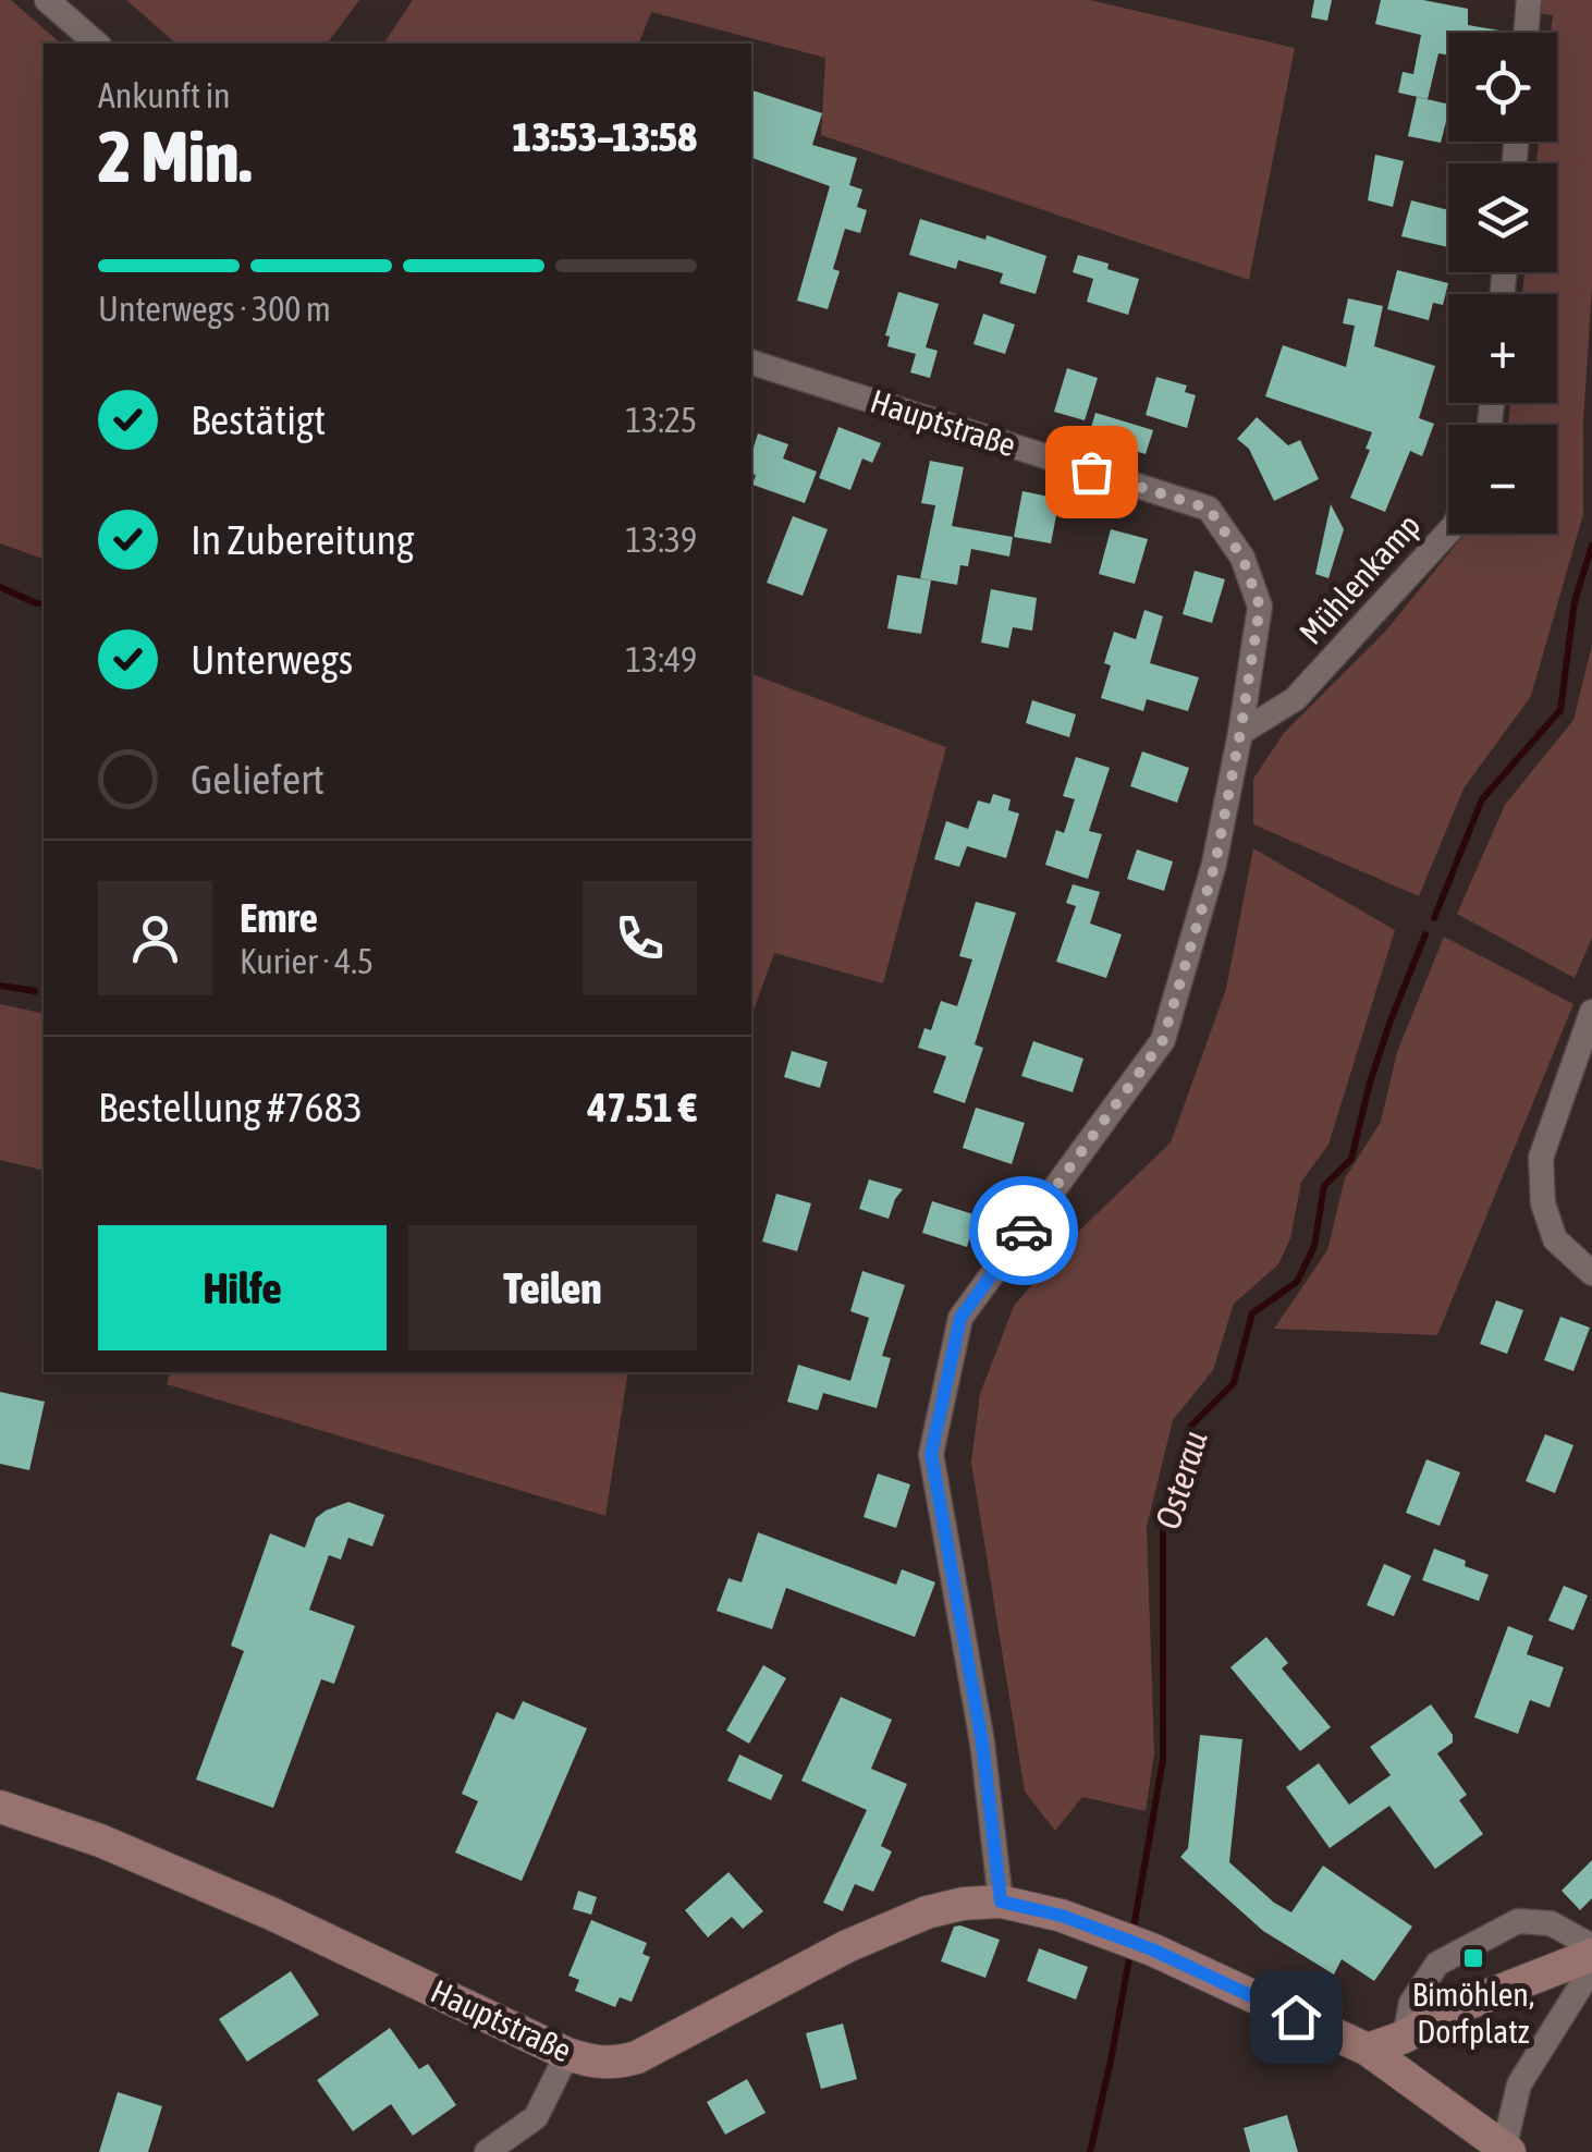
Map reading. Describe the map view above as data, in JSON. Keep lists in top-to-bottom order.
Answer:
{
  "streets": {
    "street": ["Hauptstraße", "Mühlenkamp"]
  },
  "crossings": [
    ["Hauptstraße", "Mühlenkamp"]
  ],
  "water": ["Osterau"],
  "places": {
    "transit": ["Bimöhlen, Dorfplatz"]
  },
  "page": {
    "map_buttons": ["+", "−"],
    "heading": ["2 Min.", "Ankunft in", "13:53–13:58"],
    "panel": [
      "Emre",
      "Kurier · 4.5",
      "Bestellung #7683",
      "47.51 €"
    ],
    "bar": "Unterwegs · 300 m",
    "list": [
      ["Bestätigt", "13:25"],
      ["In Zubereitung", "13:39"],
      ["Unterwegs", "13:49"],
      "Geliefert"
    ],
    "buttons": ["Hilfe", "Teilen"]
  }
}
